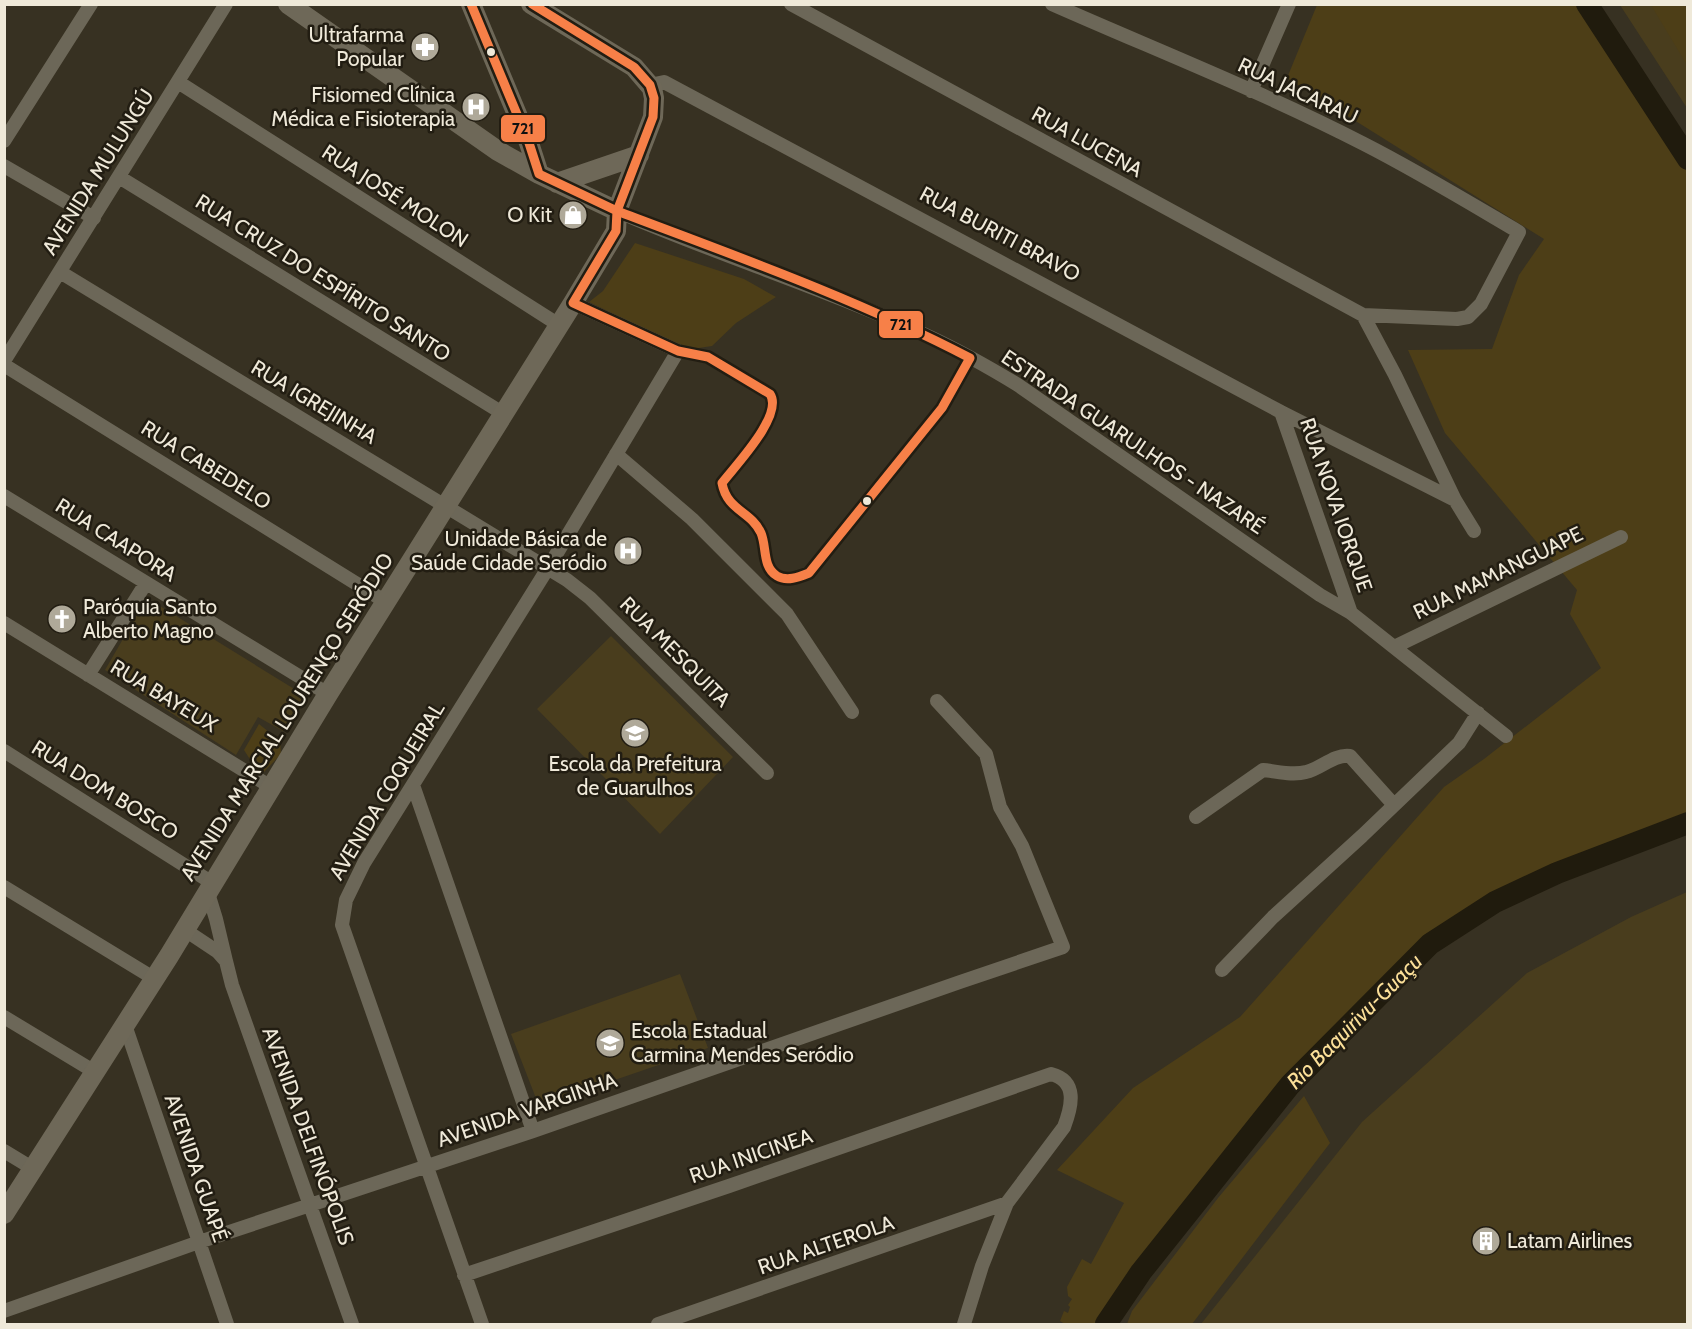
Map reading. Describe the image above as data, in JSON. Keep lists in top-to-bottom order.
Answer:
{
  "streets": {
    "main road": ["AVENIDA MARCIAL LOURENÇO SERÓDIO"],
    "street": [
      "RUA JACARAU",
      "RUA LUCENA",
      "AVENIDA MULUNGÚ",
      "RUA JOSÉ MOLON",
      "RUA BURITI BRAVO",
      "RUA CRUZ DO ESPÍRITO SANTO",
      "RUA IGREJINHA",
      "ESTRADA GUARULHOS - NAZARÉ",
      "RUA CABEDELO",
      "RUA NOVA IORQUE",
      "RUA CAAPORA",
      "RUA MAMANGUAPE",
      "RUA MESQUITA",
      "RUA BAYEUX",
      "RUA DOM BOSCO",
      "AVENIDA COQUEIRAL",
      "AVENIDA VARGINHA",
      "AVENIDA DELFINÓPOLIS",
      "RUA INICINEA",
      "AVENIDA GUAPÉ",
      "RUA ALTEROLA"
    ]
  },
  "crossings": [
    ["RUA JACARAU", "RUA LUCENA"],
    ["AVENIDA MULUNGÚ", "RUA JOSÉ MOLON"],
    ["AVENIDA MULUNGÚ", "RUA CRUZ DO ESPÍRITO SANTO"],
    ["AVENIDA MULUNGÚ", "RUA IGREJINHA"],
    ["RUA JOSÉ MOLON", "AVENIDA MARCIAL LOURENÇO SERÓDIO"],
    ["RUA BURITI BRAVO", "RUA NOVA IORQUE"],
    ["RUA BURITI BRAVO", "AVENIDA MARCIAL LOURENÇO SERÓDIO"],
    ["RUA CRUZ DO ESPÍRITO SANTO", "AVENIDA MARCIAL LOURENÇO SERÓDIO"],
    ["RUA IGREJINHA", "RUA MESQUITA"],
    ["RUA IGREJINHA", "AVENIDA MARCIAL LOURENÇO SERÓDIO"],
    ["RUA IGREJINHA", "AVENIDA COQUEIRAL"],
    ["ESTRADA GUARULHOS - NAZARÉ", "RUA NOVA IORQUE"],
    ["ESTRADA GUARULHOS - NAZARÉ", "RUA MAMANGUAPE"],
    ["ESTRADA GUARULHOS - NAZARÉ", "AVENIDA MARCIAL LOURENÇO SERÓDIO"],
    ["RUA CABEDELO", "AVENIDA MARCIAL LOURENÇO SERÓDIO"],
    ["RUA CAAPORA", "AVENIDA MARCIAL LOURENÇO SERÓDIO"],
    ["RUA MESQUITA", "AVENIDA COQUEIRAL"],
    ["RUA BAYEUX", "AVENIDA MARCIAL LOURENÇO SERÓDIO"],
    ["AVENIDA MARCIAL LOURENÇO SERÓDIO", "RUA DOM BOSCO"],
    ["AVENIDA MARCIAL LOURENÇO SERÓDIO", "AVENIDA COQUEIRAL"],
    ["AVENIDA MARCIAL LOURENÇO SERÓDIO", "AVENIDA DELFINÓPOLIS"],
    ["AVENIDA MARCIAL LOURENÇO SERÓDIO", "AVENIDA GUAPÉ"],
    ["RUA DOM BOSCO", "AVENIDA DELFINÓPOLIS"],
    ["AVENIDA COQUEIRAL", "AVENIDA VARGINHA"],
    ["AVENIDA COQUEIRAL", "RUA INICINEA"],
    ["AVENIDA VARGINHA", "AVENIDA DELFINÓPOLIS"],
    ["AVENIDA VARGINHA", "AVENIDA GUAPÉ"],
    ["RUA INICINEA", "RUA ALTEROLA"]
  ],
  "water": ["Rio Baquirivu-Guaçu"],
  "places": {
    "pharmacy": ["Ultrafarma Popular"],
    "hospital": ["Fisiomed Clínica Médica e Fisioterapia", "Unidade Básica de Saúde Cidade Seródio"],
    "shop": ["O Kit"],
    "church": ["Paróquia Santo Alberto Magno"],
    "school or university": ["Escola da Prefeitura de Guarulhos", "Escola Estadual Carmina Mendes Seródio"],
    "building": ["Latam Airlines"]
  },
  "lines": ["transit line 721"]
}
